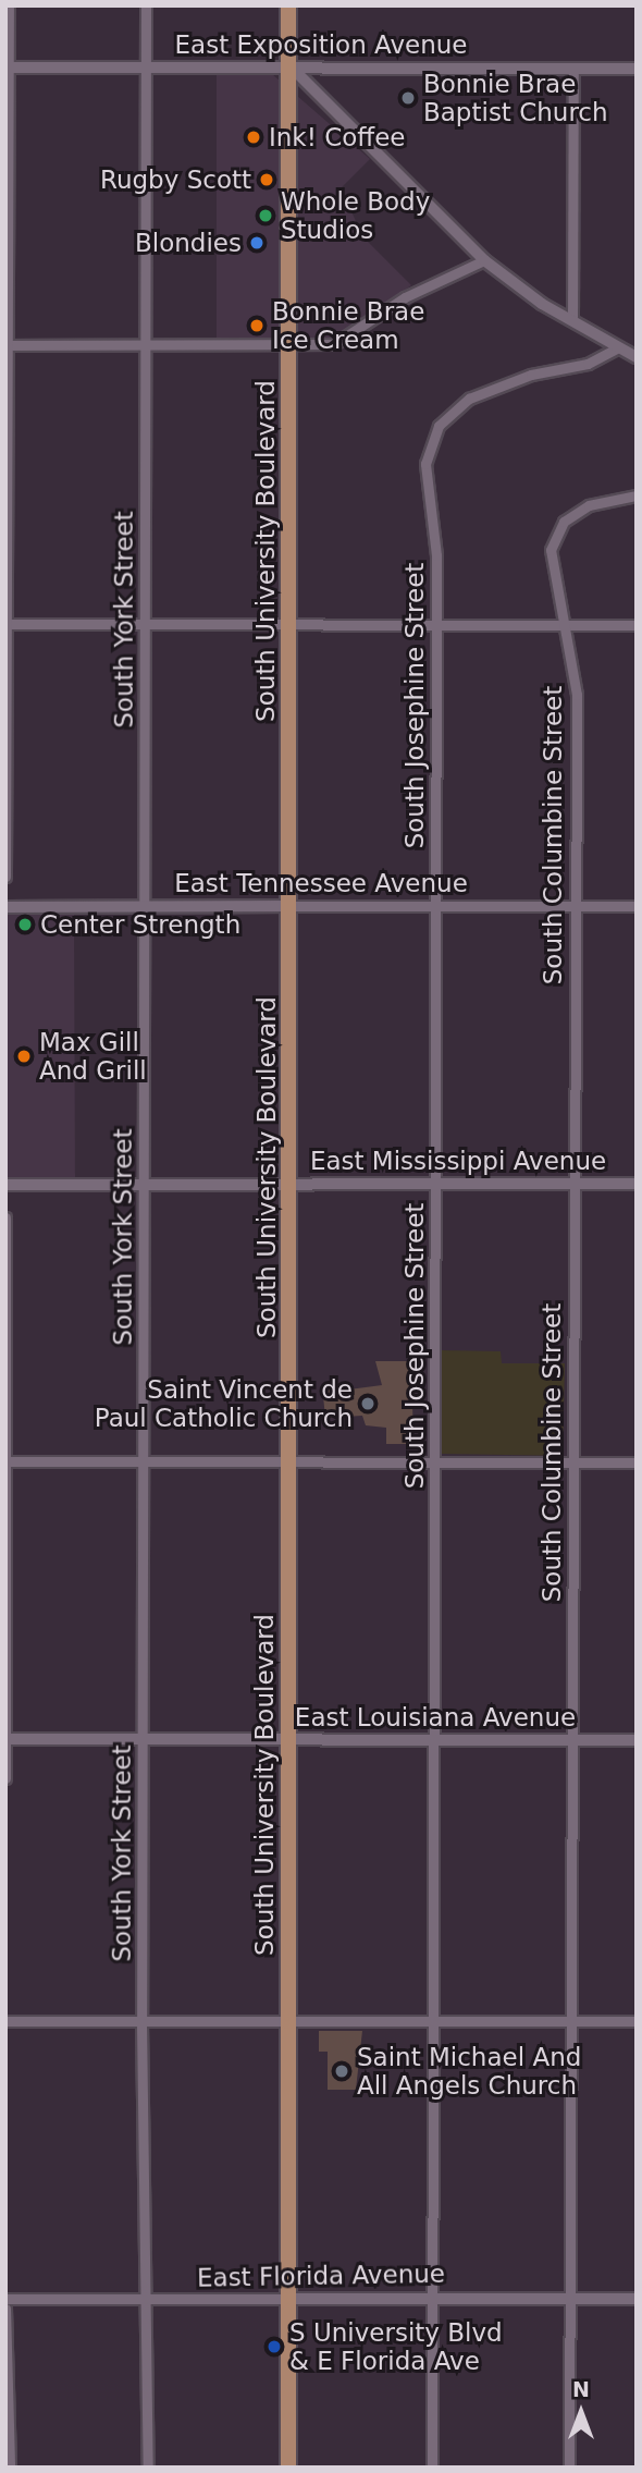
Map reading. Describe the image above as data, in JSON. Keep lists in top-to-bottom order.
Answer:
{
  "streets": {
    "main road": ["South University Boulevard"],
    "street": [
      "East Exposition Avenue",
      "South York Street",
      "South Josephine Street",
      "South Columbine Street",
      "East Tennessee Avenue",
      "East Mississippi Avenue",
      "East Louisiana Avenue",
      "East Florida Avenue"
    ]
  },
  "crossings": [
    ["East Exposition Avenue", "South University Boulevard"],
    ["East Exposition Avenue", "South York Street"],
    ["South University Boulevard", "East Tennessee Avenue"],
    ["South University Boulevard", "East Mississippi Avenue"],
    ["South University Boulevard", "East Louisiana Avenue"],
    ["South University Boulevard", "East Florida Avenue"],
    ["South York Street", "East Tennessee Avenue"],
    ["South York Street", "East Mississippi Avenue"],
    ["South York Street", "East Louisiana Avenue"],
    ["South York Street", "East Florida Avenue"],
    ["South Josephine Street", "East Tennessee Avenue"],
    ["South Josephine Street", "East Mississippi Avenue"],
    ["South Josephine Street", "East Louisiana Avenue"],
    ["South Josephine Street", "East Florida Avenue"],
    ["South Columbine Street", "East Tennessee Avenue"],
    ["South Columbine Street", "East Mississippi Avenue"],
    ["South Columbine Street", "East Louisiana Avenue"],
    ["South Columbine Street", "East Florida Avenue"]
  ],
  "places": [
    "Bonnie Brae Baptist Church",
    "Ink! Coffee",
    "Rugby Scott",
    "Whole Body Studios",
    "Blondies",
    "Bonnie Brae Ice Cream",
    "Center Strength",
    "Max Gill And Grill",
    "Saint Vincent de Paul Catholic Church",
    "Saint Michael And All Angels Church",
    "S University Blvd & E Florida Ave"
  ],
  "north": "top"
}
